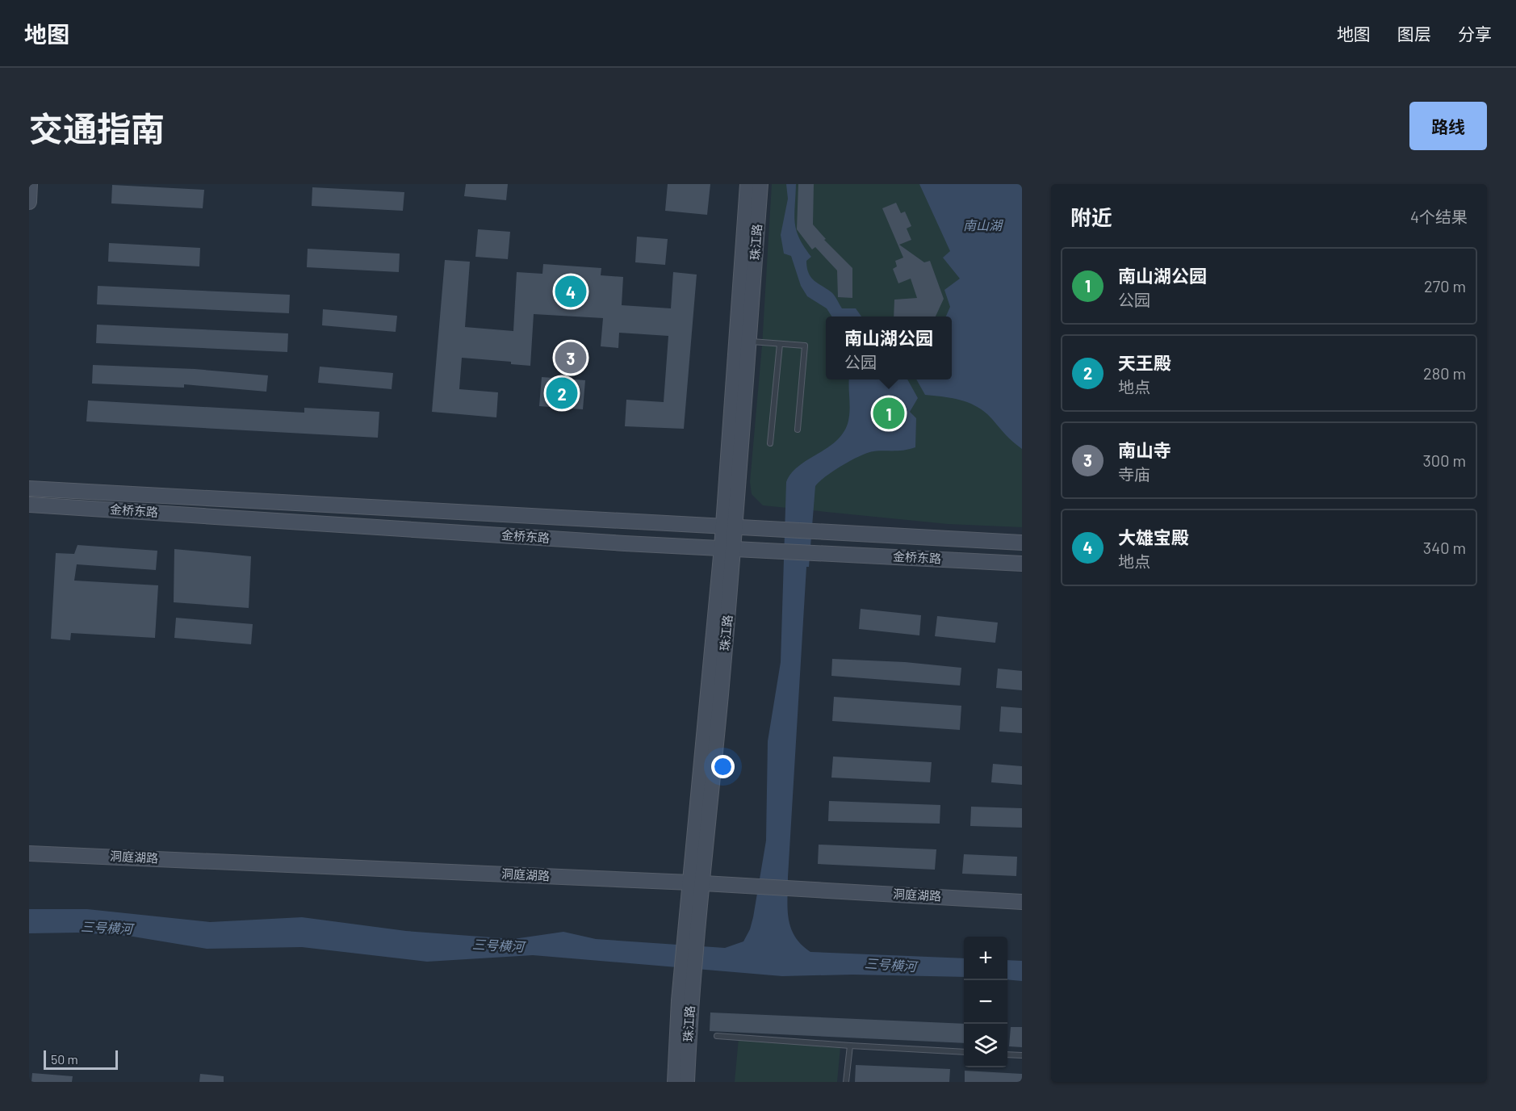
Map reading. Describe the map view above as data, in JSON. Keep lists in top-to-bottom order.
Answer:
{
  "streets": {
    "street": ["珠江路", "金桥东路", "洞庭湖路"]
  },
  "crossings": [
    ["珠江路", "金桥东路"],
    ["珠江路", "洞庭湖路"]
  ],
  "water": ["南山湖", "三号横河"],
  "scale_bar": "50 m",
  "page": {
    "header": "地图",
    "nav": ["地图", "图层", "分享"],
    "title": "交通指南",
    "buttons": "路线",
    "heading": ["附近", "4个结果"],
    "list": [
      {
        "mark": "1",
        "name": "南山湖公园",
        "note": "公园",
        "value": "270 m"
      },
      {
        "mark": "2",
        "name": "天王殿",
        "note": "地点",
        "value": "280 m"
      },
      {
        "mark": "3",
        "name": "南山寺",
        "note": "寺庙",
        "value": "300 m"
      },
      {
        "mark": "4",
        "name": "大雄宝殿",
        "note": "地点",
        "value": "340 m"
      }
    ],
    "pins": [
      "4",
      "3",
      "2",
      "1"
    ],
    "popup": ["南山湖公园", "公园"],
    "map_buttons": ["+", "−"],
    "scale": "50 m"
  }
}
